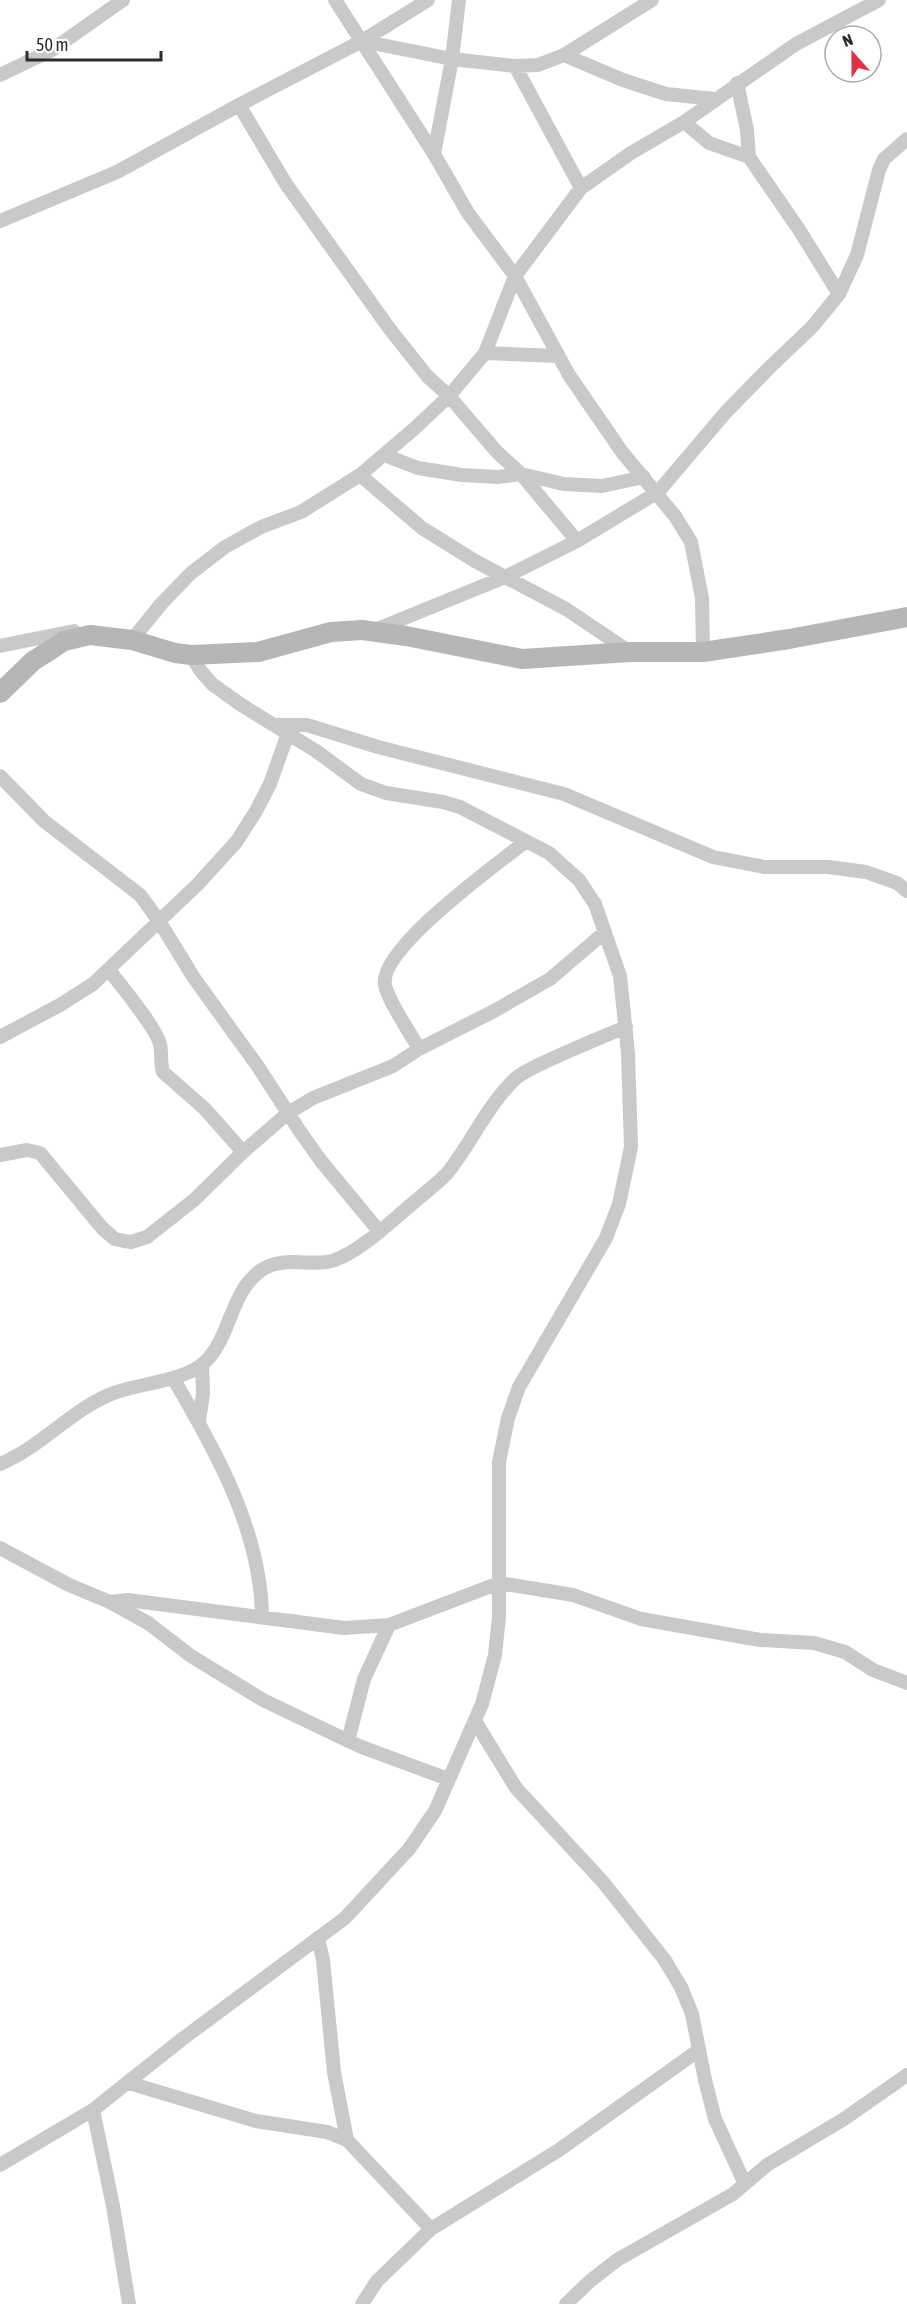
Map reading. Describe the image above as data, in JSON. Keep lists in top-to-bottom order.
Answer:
{
  "scale_bar": "50 m",
  "north": "top"
}
